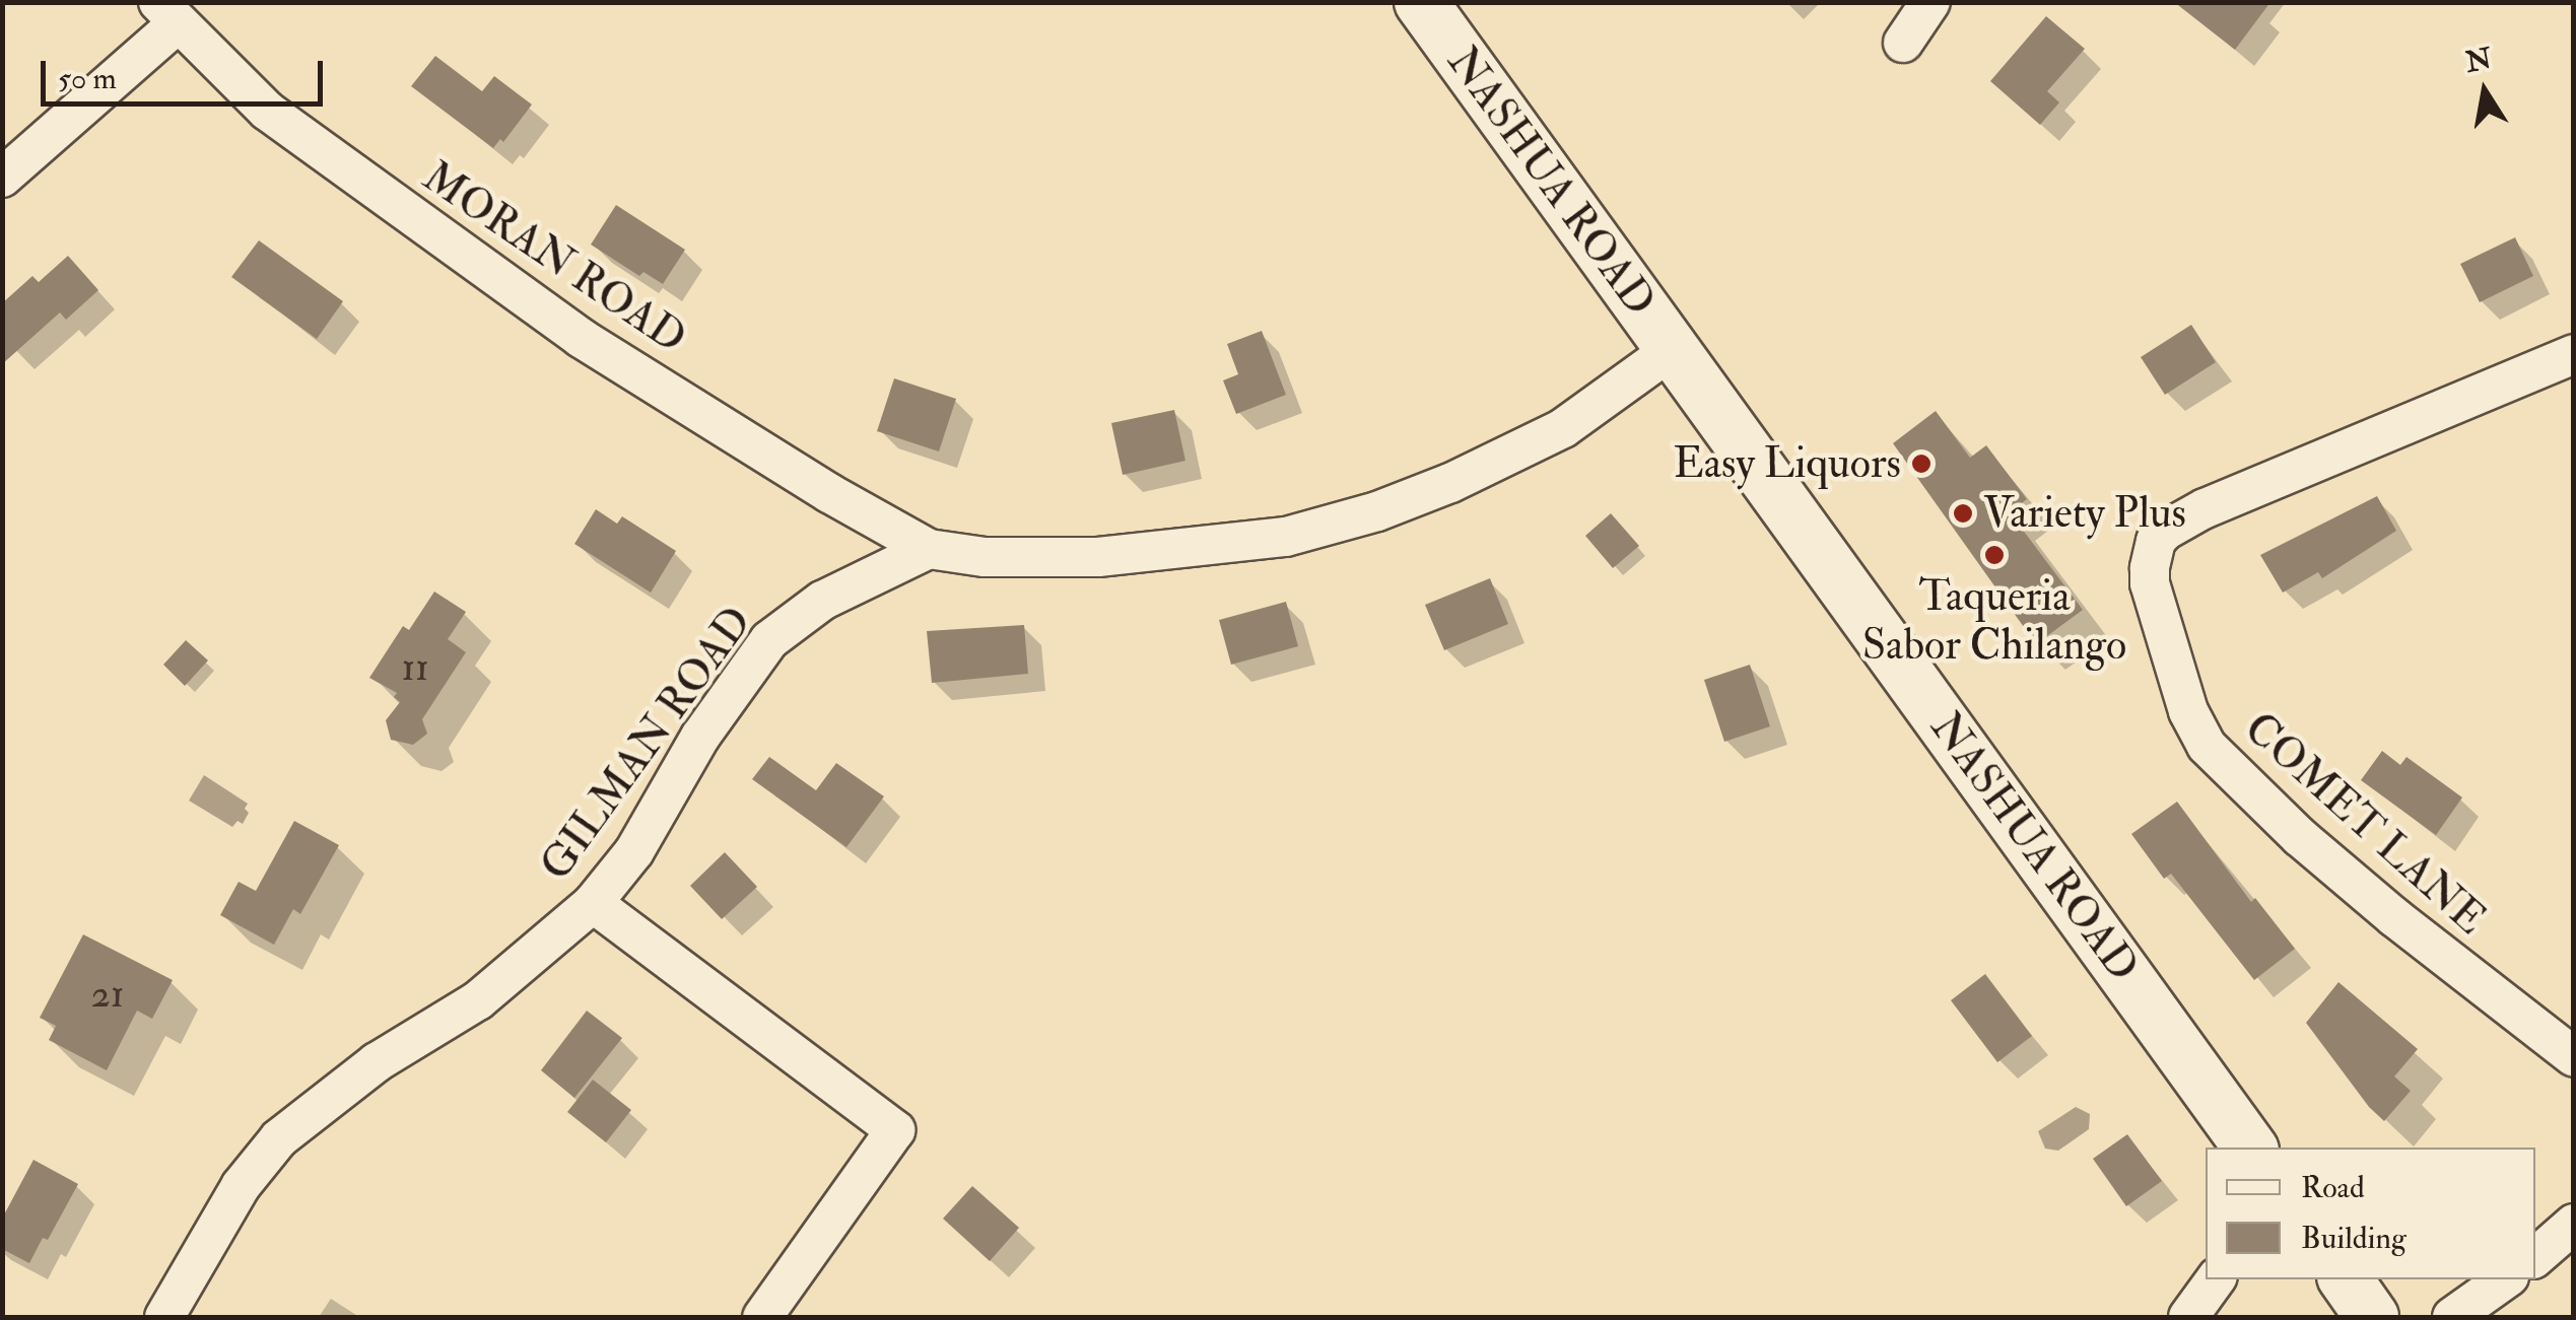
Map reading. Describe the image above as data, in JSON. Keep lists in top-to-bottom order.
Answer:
{
  "streets": {
    "main road": ["NASHUA ROAD"],
    "street": ["MORAN ROAD", "GILMAN ROAD", "COMET LANE"]
  },
  "crossings": [
    ["MORAN ROAD", "GILMAN ROAD"]
  ],
  "places": ["Easy Liquors", "Variety Plus", "Taqueria Sabor Chilango"],
  "house_numbers": ["11", "21"],
  "legend": ["Road", "Building"],
  "scale_bar": "50 m",
  "north": "top"
}
